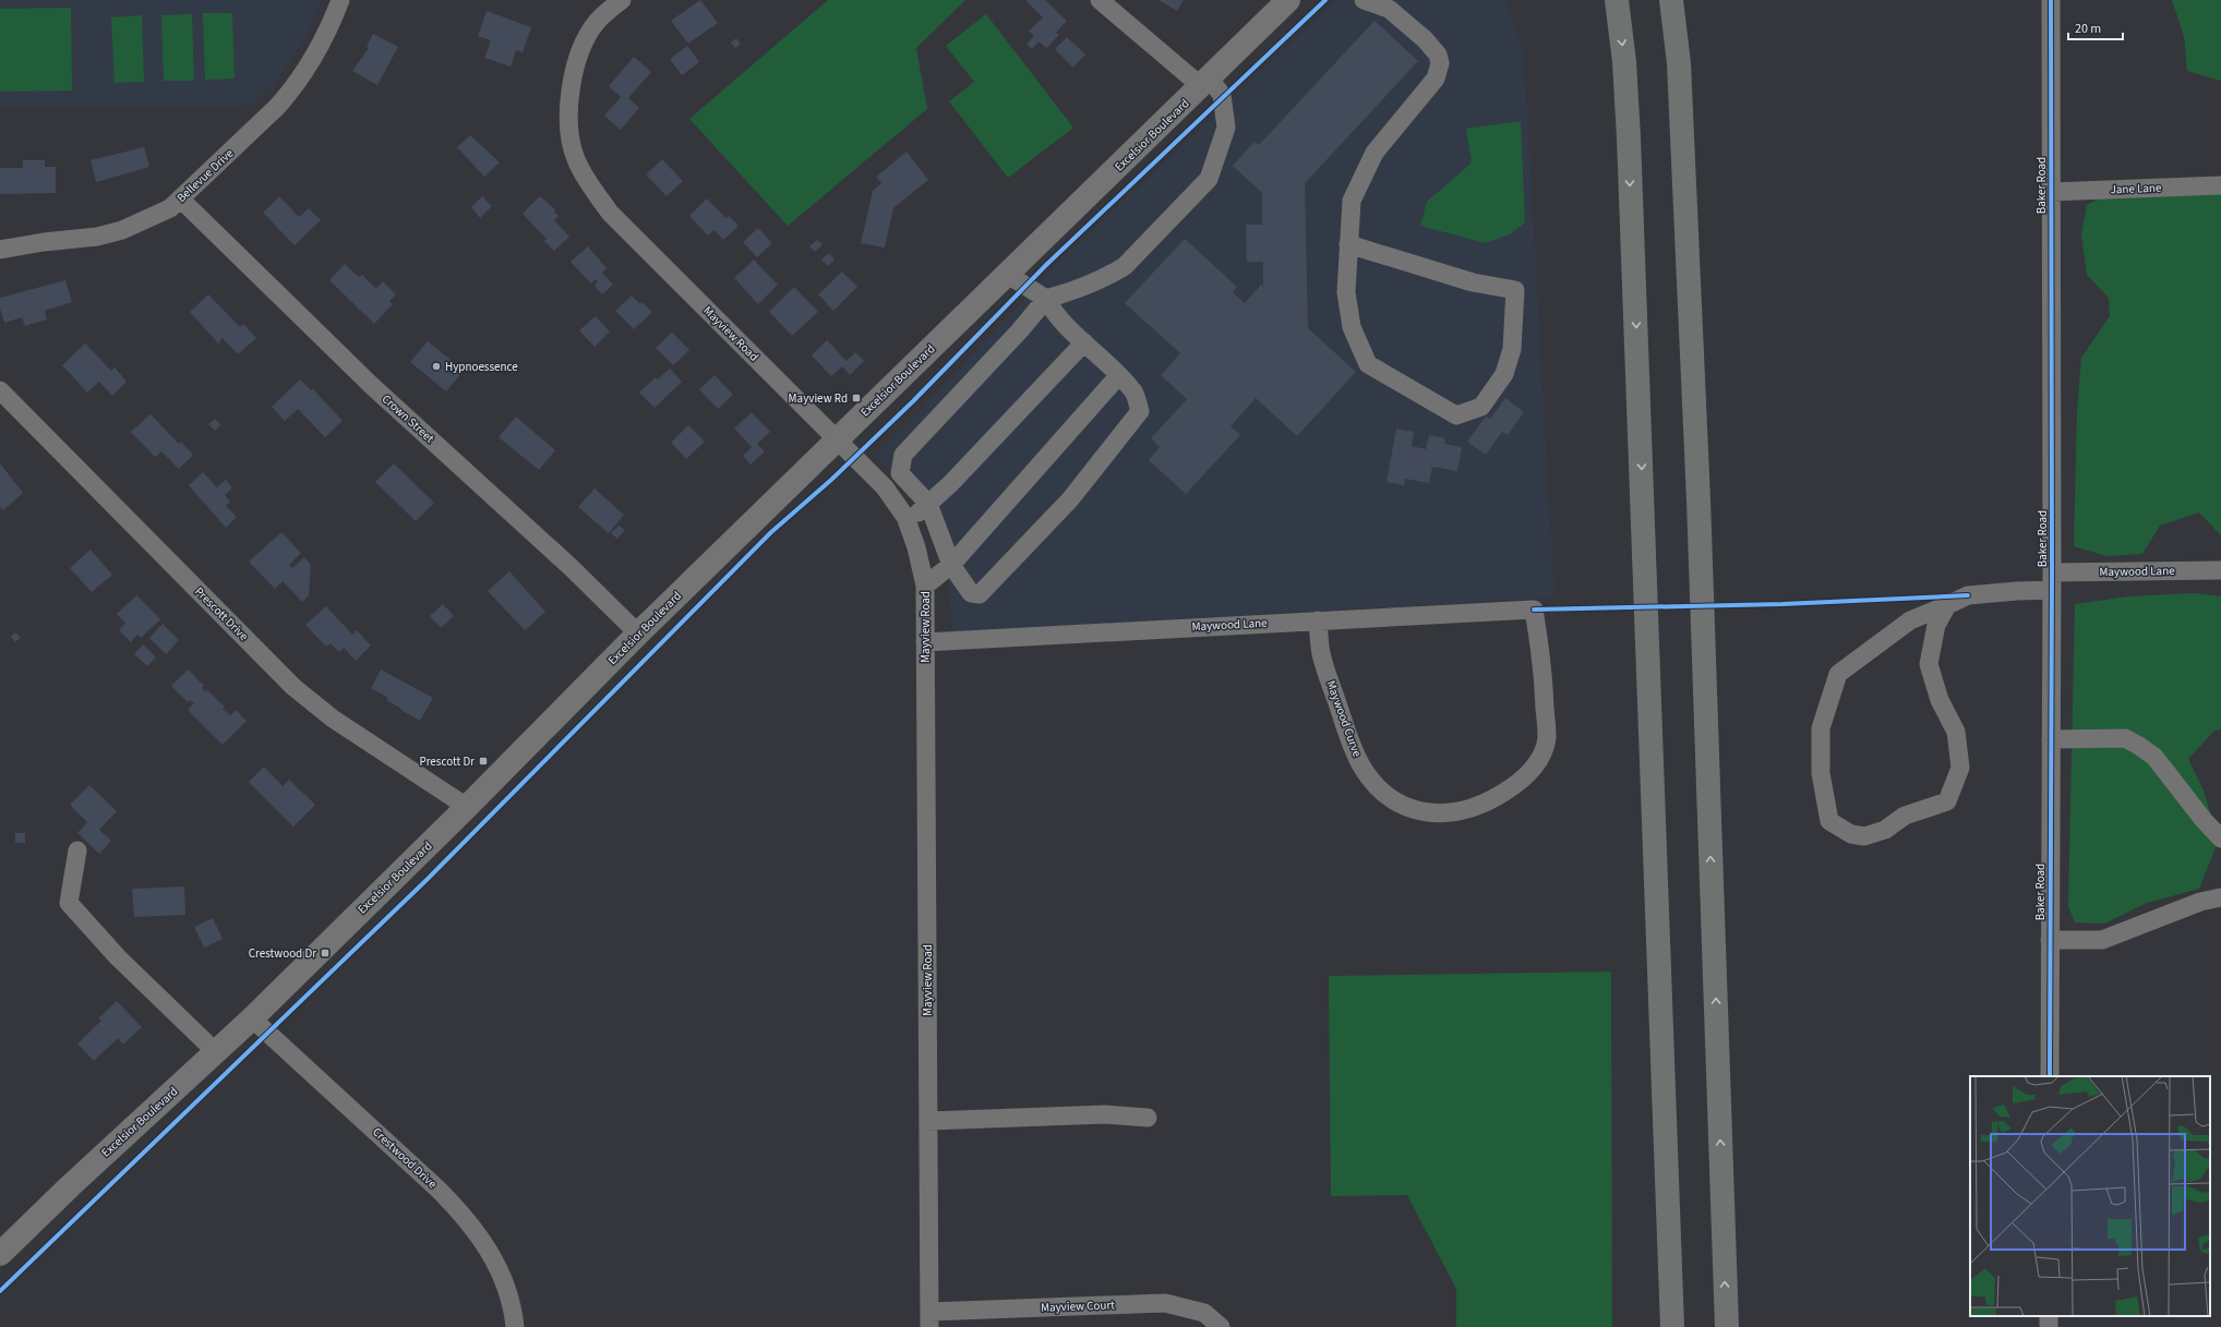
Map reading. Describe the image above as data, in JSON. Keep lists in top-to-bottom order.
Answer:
{
  "streets": {
    "main road": ["Excelsior Boulevard"],
    "street": [
      "Bellevue Drive",
      "Baker Road",
      "Jane Lane",
      "Mayview Road",
      "Crown Street",
      "Maywood Lane",
      "Prescott Drive",
      "Maywood Curve",
      "Crestwood Drive",
      "Mayview Court"
    ]
  },
  "crossings": [
    ["Excelsior Boulevard", "Mayview Road"],
    ["Excelsior Boulevard", "Crown Street"],
    ["Excelsior Boulevard", "Prescott Drive"],
    ["Excelsior Boulevard", "Crestwood Drive"],
    ["Bellevue Drive", "Crown Street"],
    ["Baker Road", "Jane Lane"],
    ["Baker Road", "Maywood Lane"],
    ["Mayview Road", "Maywood Lane"],
    ["Mayview Road", "Mayview Court"],
    ["Maywood Lane", "Maywood Curve"]
  ],
  "places": {
    "other": ["Hypnoessence"],
    "transit": ["Mayview Rd", "Prescott Dr", "Crestwood Dr"]
  },
  "scale_bar": "20 m"
}
